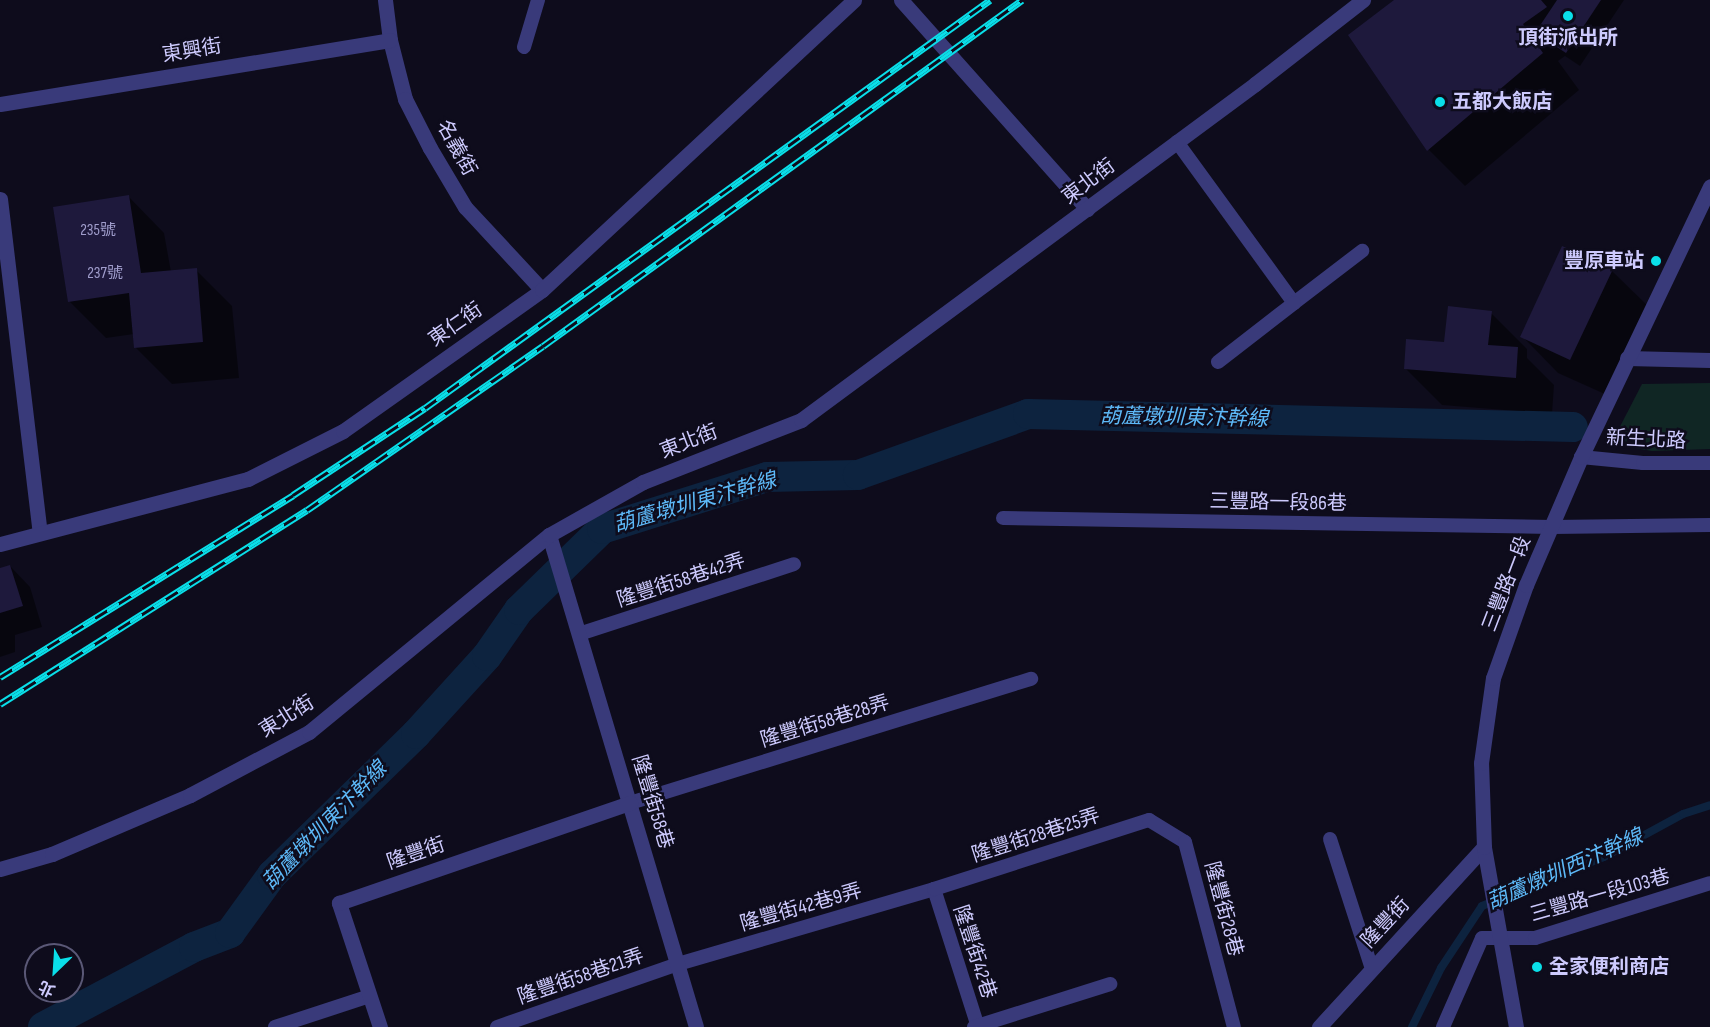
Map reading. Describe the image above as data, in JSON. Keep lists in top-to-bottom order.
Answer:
{
  "streets": {
    "street": [
      "東興街",
      "名義街",
      "東北街",
      "東仁街",
      "三豐路一段",
      "隆豐街58巷",
      "隆豐街"
    ],
    "lane": [
      "新生北路",
      "三豐路一段86巷",
      "隆豐街58巷42弄",
      "隆豐街58巷28弄",
      "隆豐街28巷25弄",
      "三豐路一段103巷",
      "隆豐街42巷9弄",
      "隆豐街28巷",
      "隆豐街42巷",
      "隆豐街58巷21弄"
    ]
  },
  "crossings": [
    ["東興街", "名義街"],
    ["名義街", "東仁街"],
    ["東北街", "隆豐街58巷"],
    ["新生北路", "三豐路一段"],
    ["三豐路一段86巷", "三豐路一段"],
    ["隆豐街58巷42弄", "隆豐街58巷"],
    ["三豐路一段", "隆豐街"],
    ["三豐路一段", "三豐路一段103巷"],
    ["隆豐街58巷28弄", "隆豐街58巷"],
    ["隆豐街58巷28弄", "隆豐街"],
    ["隆豐街58巷", "隆豐街"],
    ["隆豐街58巷", "隆豐街42巷9弄"],
    ["隆豐街58巷", "隆豐街58巷21弄"],
    ["隆豐街28巷25弄", "隆豐街42巷9弄"],
    ["隆豐街28巷25弄", "隆豐街28巷"],
    ["隆豐街28巷25弄", "隆豐街42巷"],
    ["隆豐街42巷9弄", "隆豐街42巷"],
    ["隆豐街42巷9弄", "隆豐街58巷21弄"]
  ],
  "water": ["葫蘆墩圳東汴幹線", "葫蘆燉圳西汴幹線"],
  "places": [
    "頂街派出所",
    "五都大飯店",
    "豐原車站",
    "全家便利商店"
  ],
  "house_numbers": ["235號", "237號"],
  "north": "bottom left"
}
